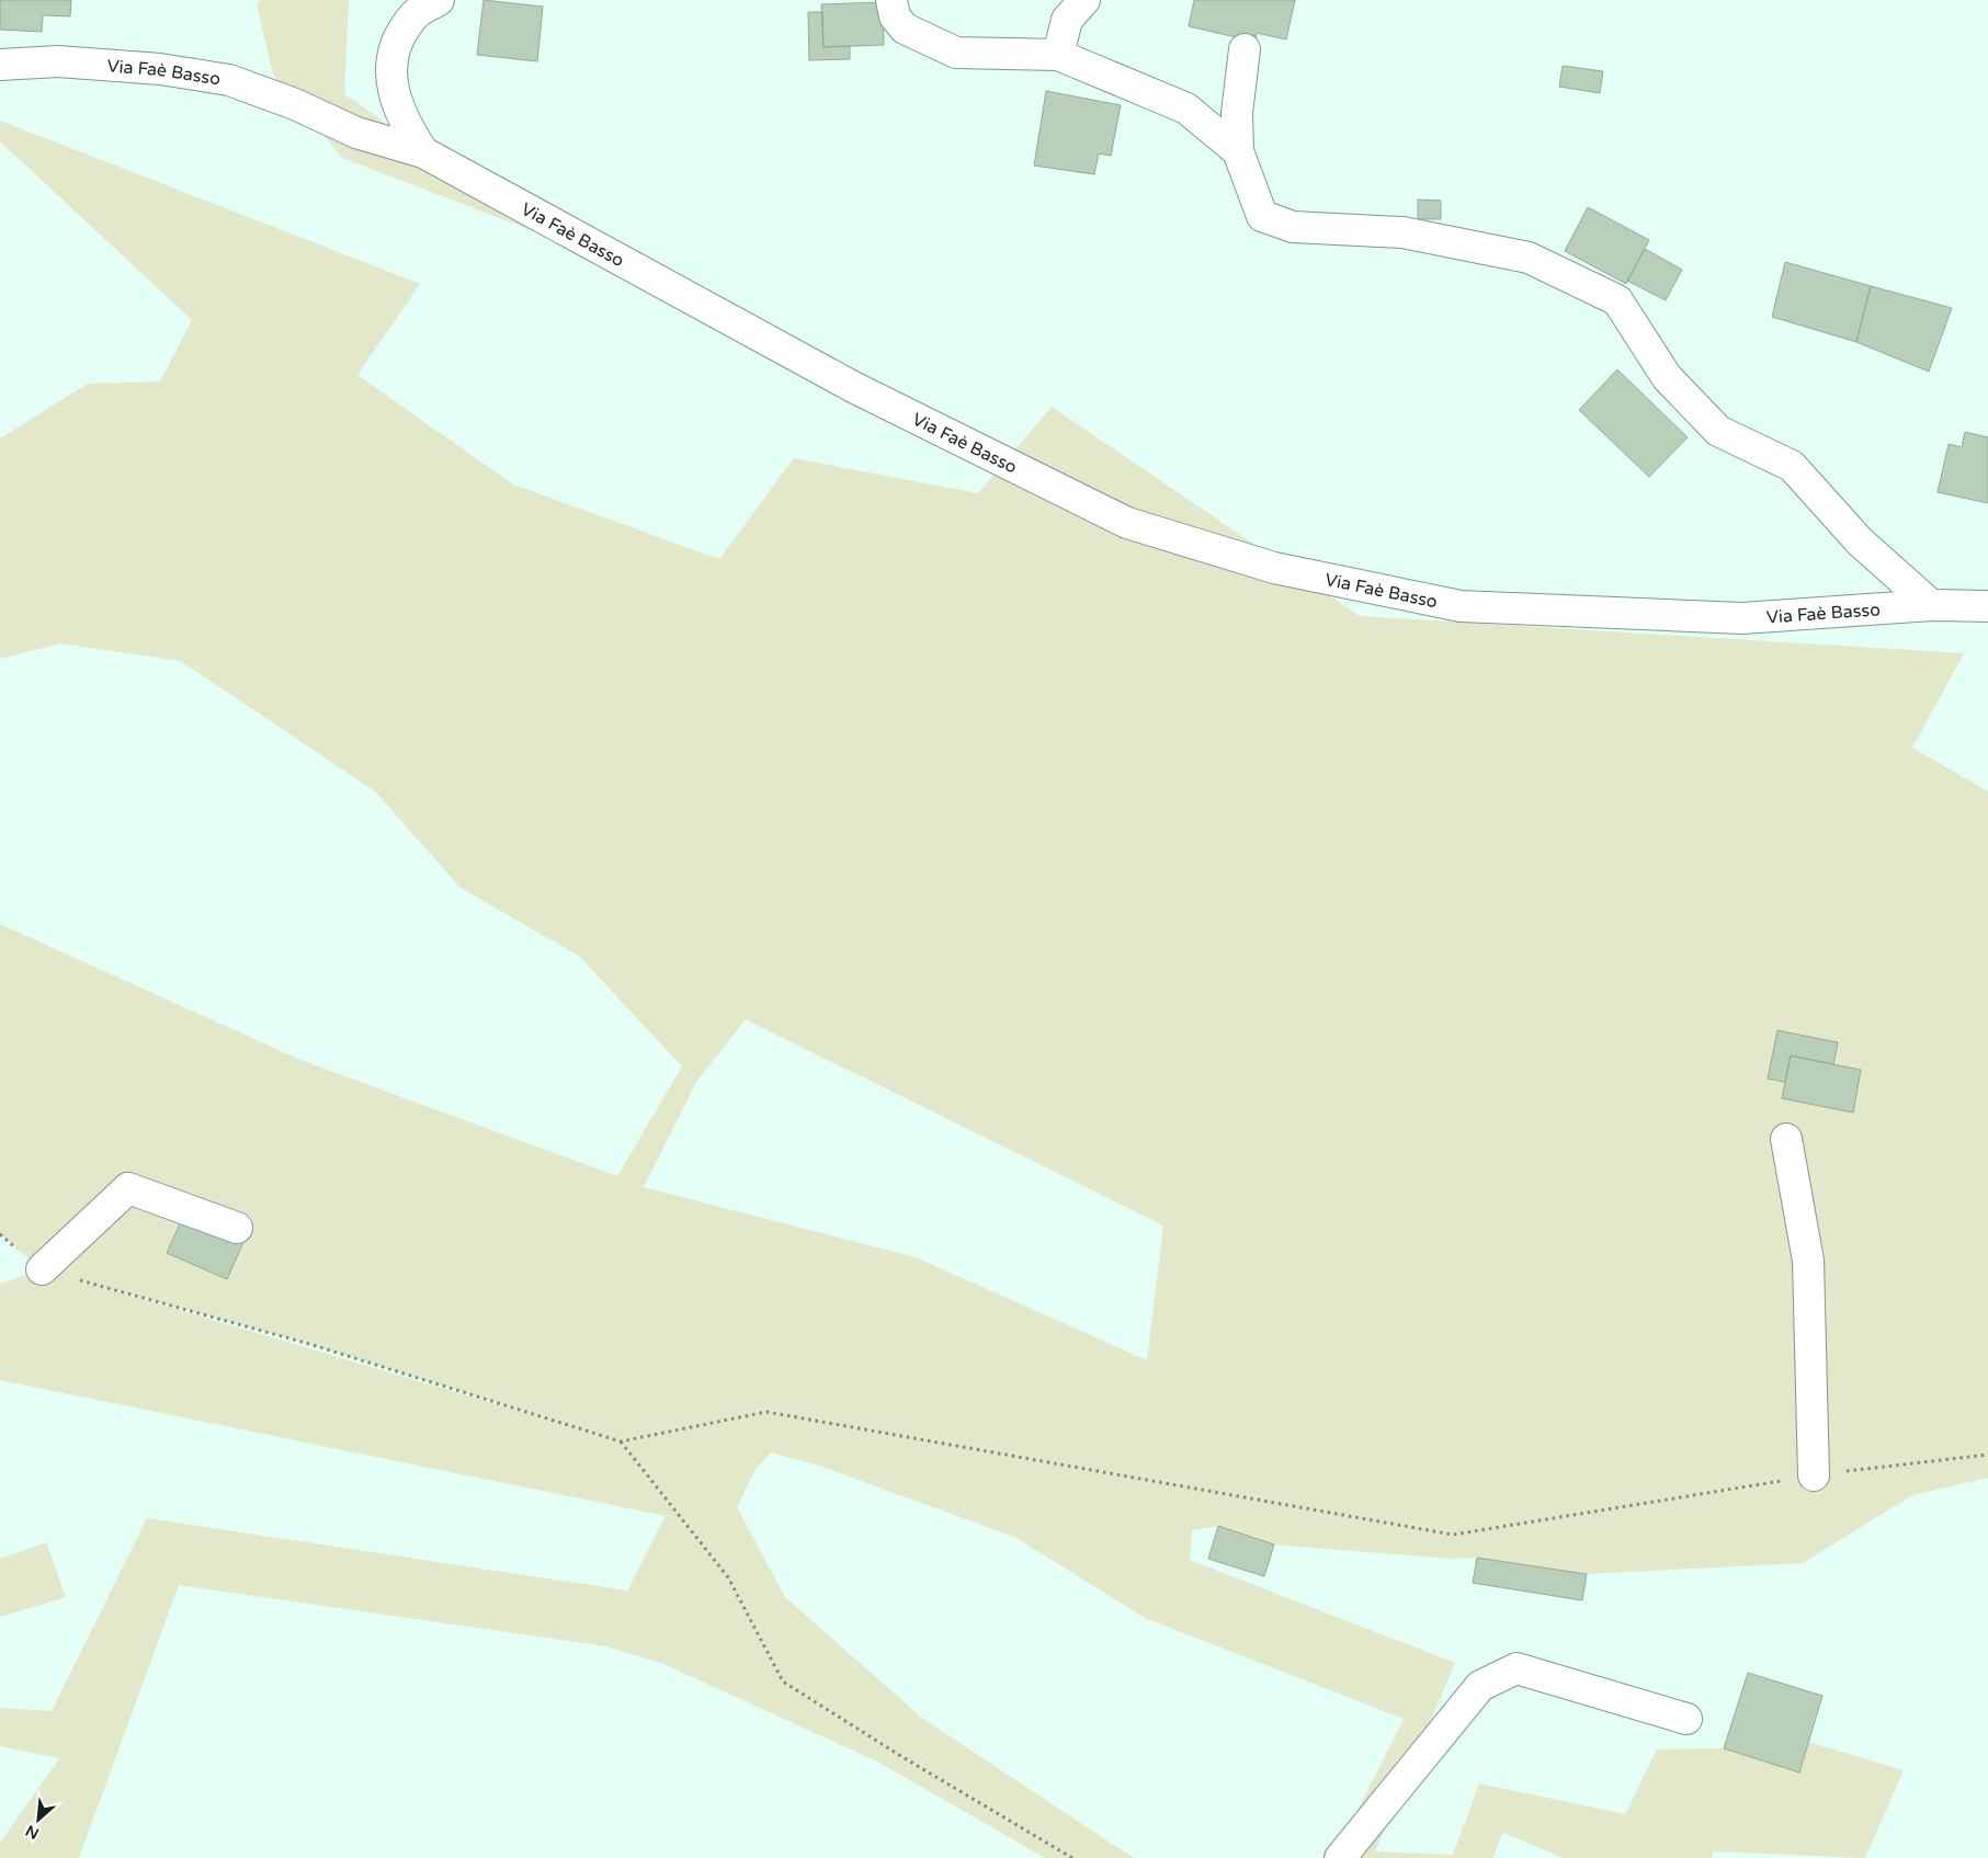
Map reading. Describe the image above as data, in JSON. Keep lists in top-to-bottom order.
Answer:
{
  "streets": {
    "street": ["Via Faè Basso"]
  },
  "north": "bottom left"
}
